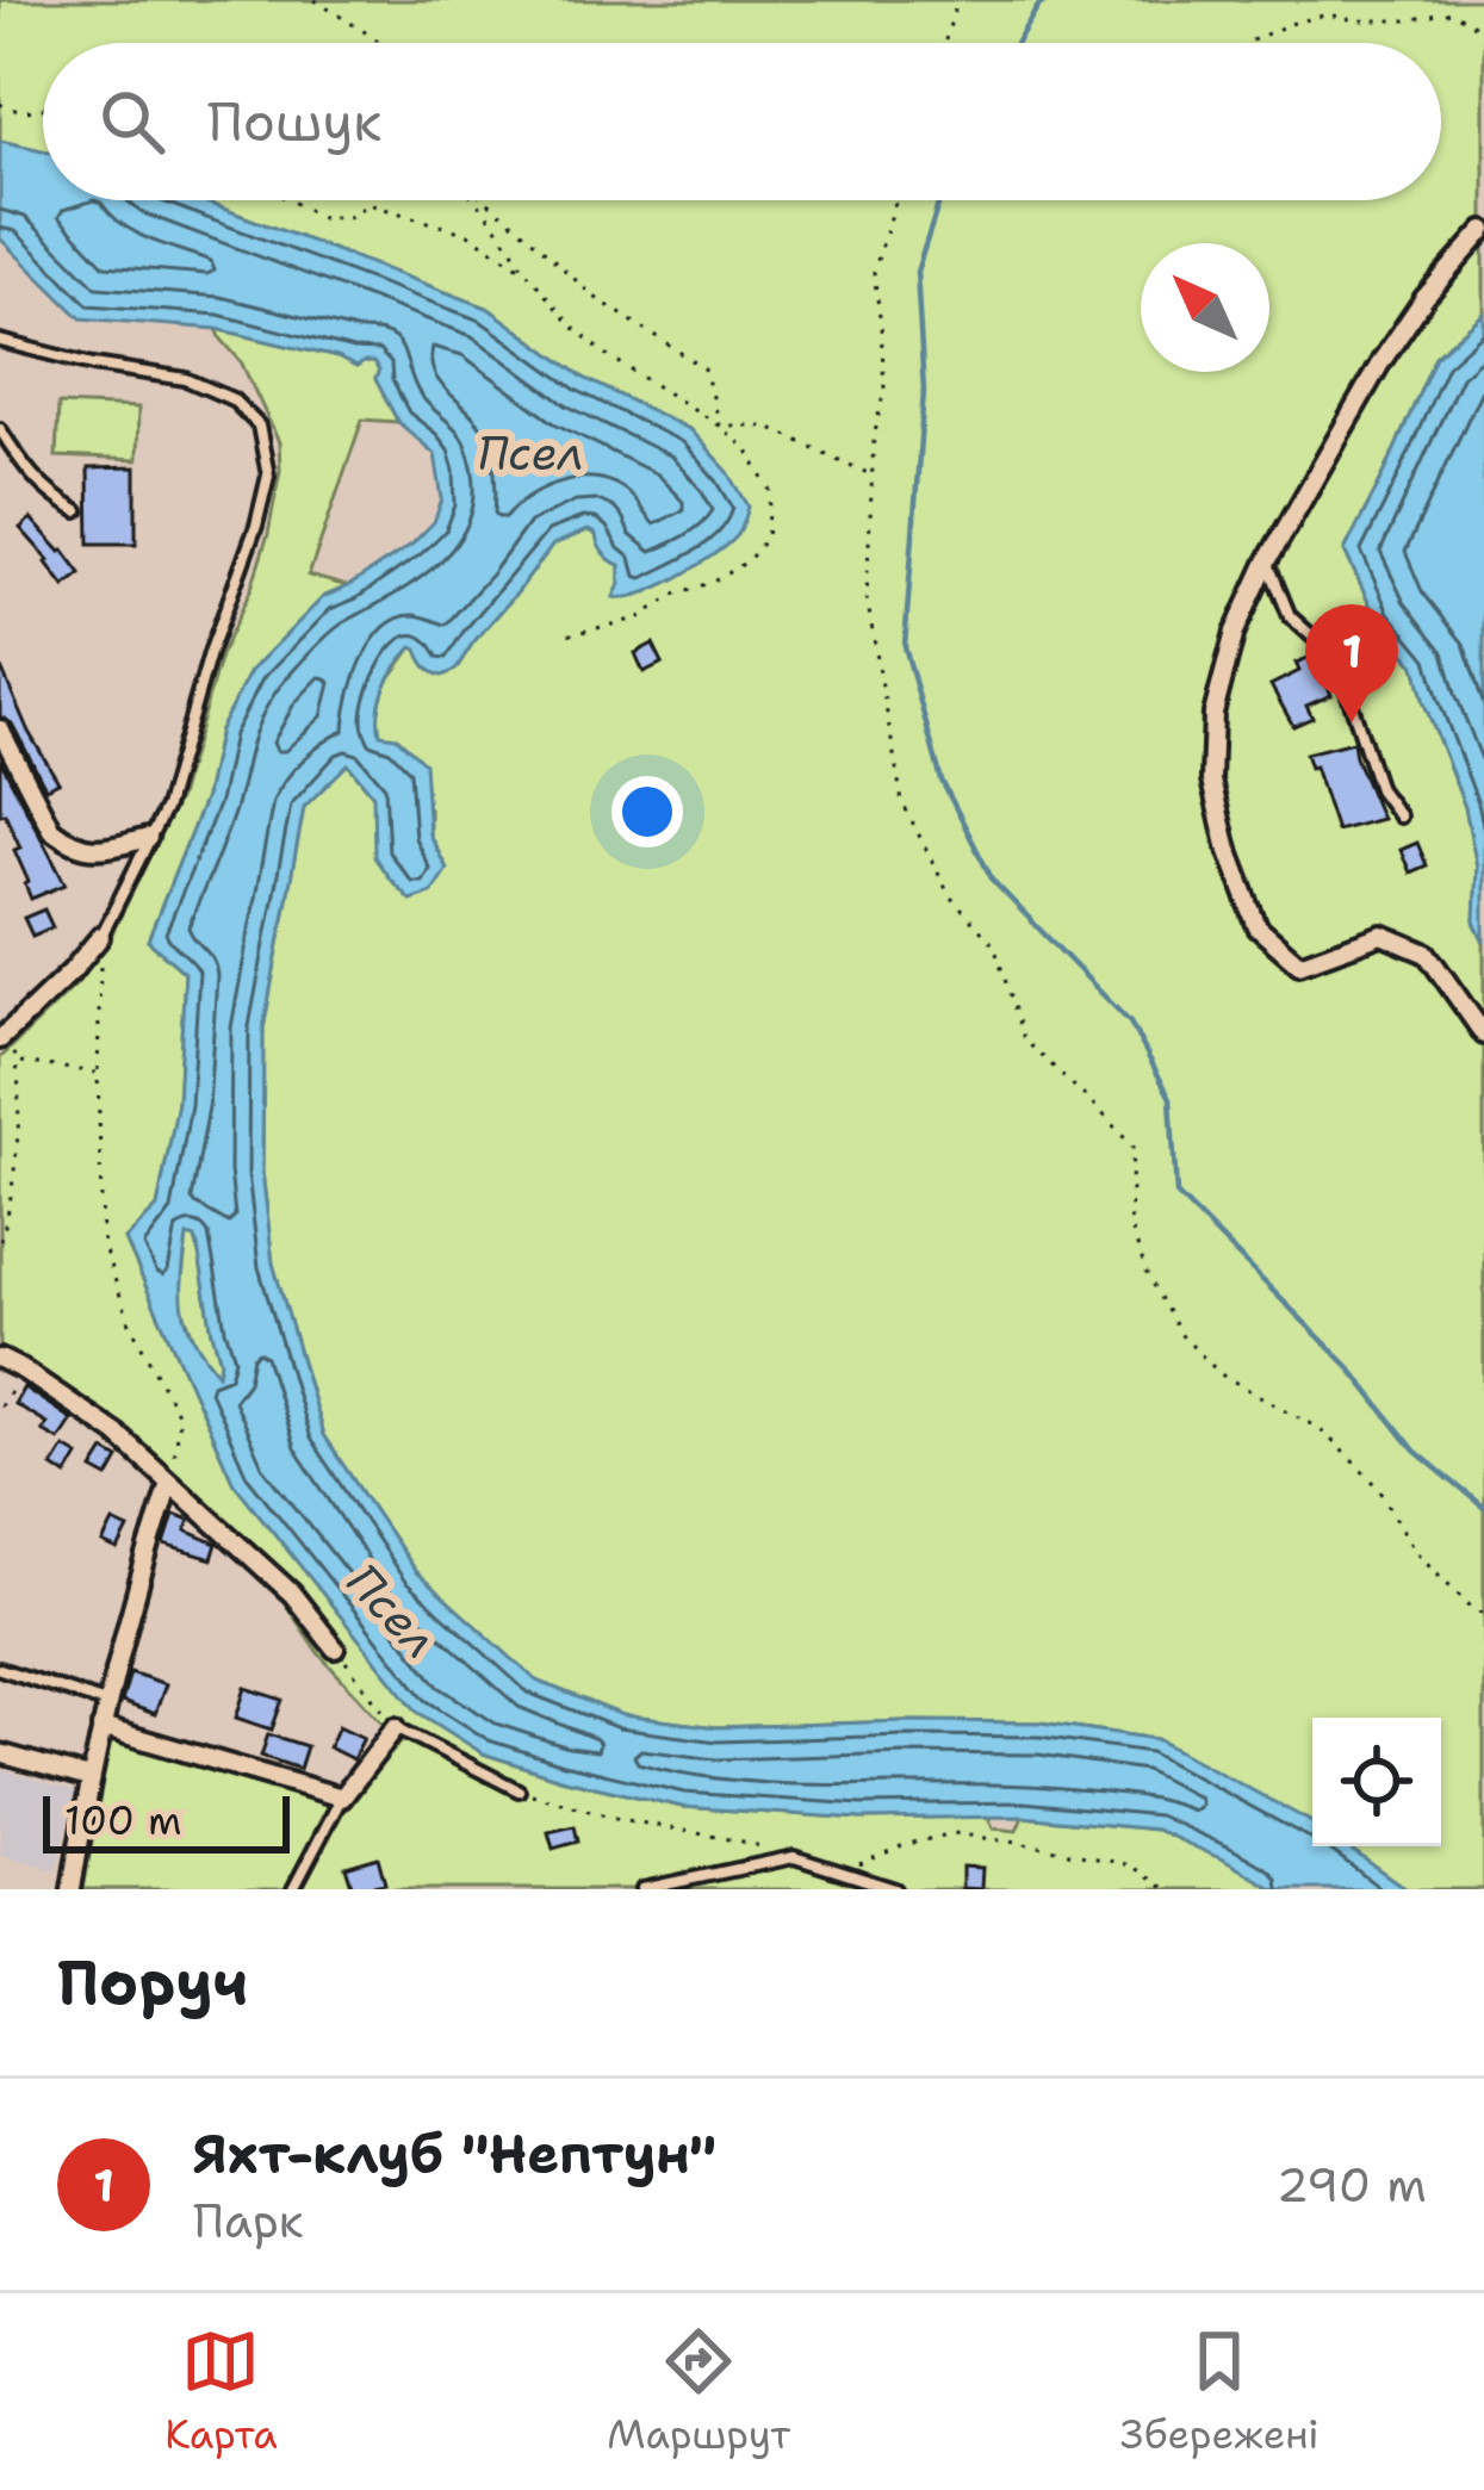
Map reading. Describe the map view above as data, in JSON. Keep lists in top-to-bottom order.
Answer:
{
  "water": ["Псел"],
  "scale_bar": "100 m",
  "north": "top left",
  "page": {
    "search": "Пошук",
    "pins": "1",
    "scale": "100 m",
    "heading": "Поруч",
    "list": [
      {
        "mark": "1",
        "name": "Яхт-клуб \"Нептун\"",
        "note": "Парк",
        "value": "290 m"
      }
    ],
    "nav": ["Карта", "Маршрут", "Збережені"]
  }
}
